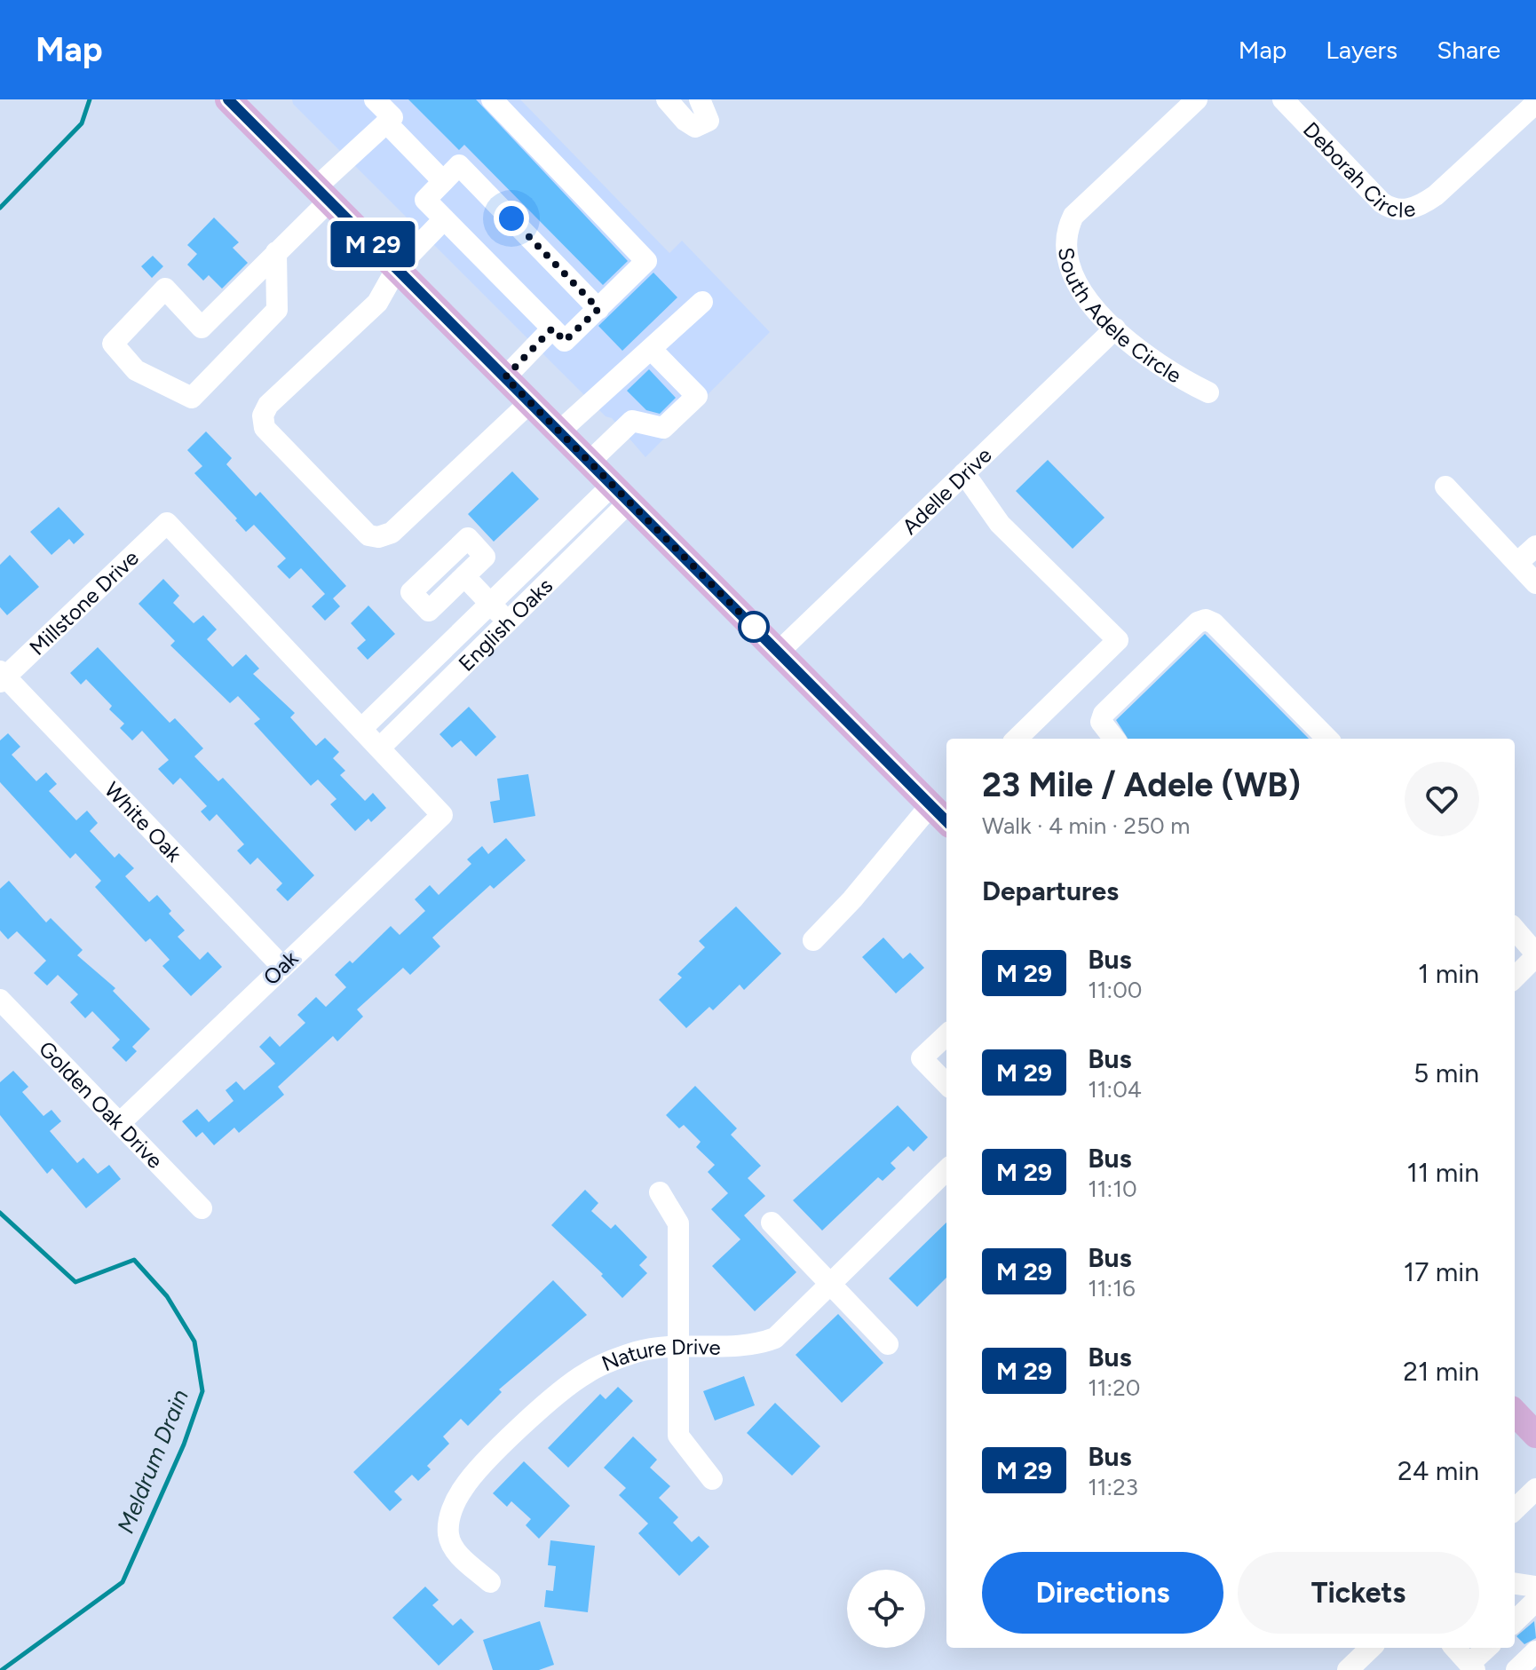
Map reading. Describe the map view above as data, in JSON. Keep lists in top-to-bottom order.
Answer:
{
  "streets": {
    "street": [
      "Deborah Circle",
      "South Adele Circle",
      "Adelle Drive",
      "Millstone Drive",
      "English Oaks",
      "White Oak",
      "Oak",
      "Golden Oak Drive",
      "Nature Drive"
    ]
  },
  "crossings": [
    ["South Adele Circle", "Adelle Drive"],
    ["Millstone Drive", "English Oaks"],
    ["Millstone Drive", "White Oak"],
    ["English Oaks", "Oak"],
    ["White Oak", "Oak"],
    ["Oak", "Golden Oak Drive"]
  ],
  "water": ["Meldrum Drain"],
  "page": {
    "header": "Map",
    "nav": ["Map", "Layers", "Share"],
    "on_map": "M 29",
    "heading": [
      ["23 Mile / Adele (WB)", "Walk · 4 min · 250 m"],
      "Departures"
    ],
    "list": [
      {
        "mark": "M 29",
        "name": "Bus",
        "note": "11:00",
        "value": "1 min"
      },
      {
        "mark": "M 29",
        "name": "Bus",
        "note": "11:04",
        "value": "5 min"
      },
      {
        "mark": "M 29",
        "name": "Bus",
        "note": "11:10",
        "value": "11 min"
      },
      {
        "mark": "M 29",
        "name": "Bus",
        "note": "11:16",
        "value": "17 min"
      },
      {
        "mark": "M 29",
        "name": "Bus",
        "note": "11:20",
        "value": "21 min"
      },
      {
        "mark": "M 29",
        "name": "Bus",
        "note": "11:23",
        "value": "24 min"
      }
    ],
    "buttons": ["Directions", "Tickets"]
  }
}
